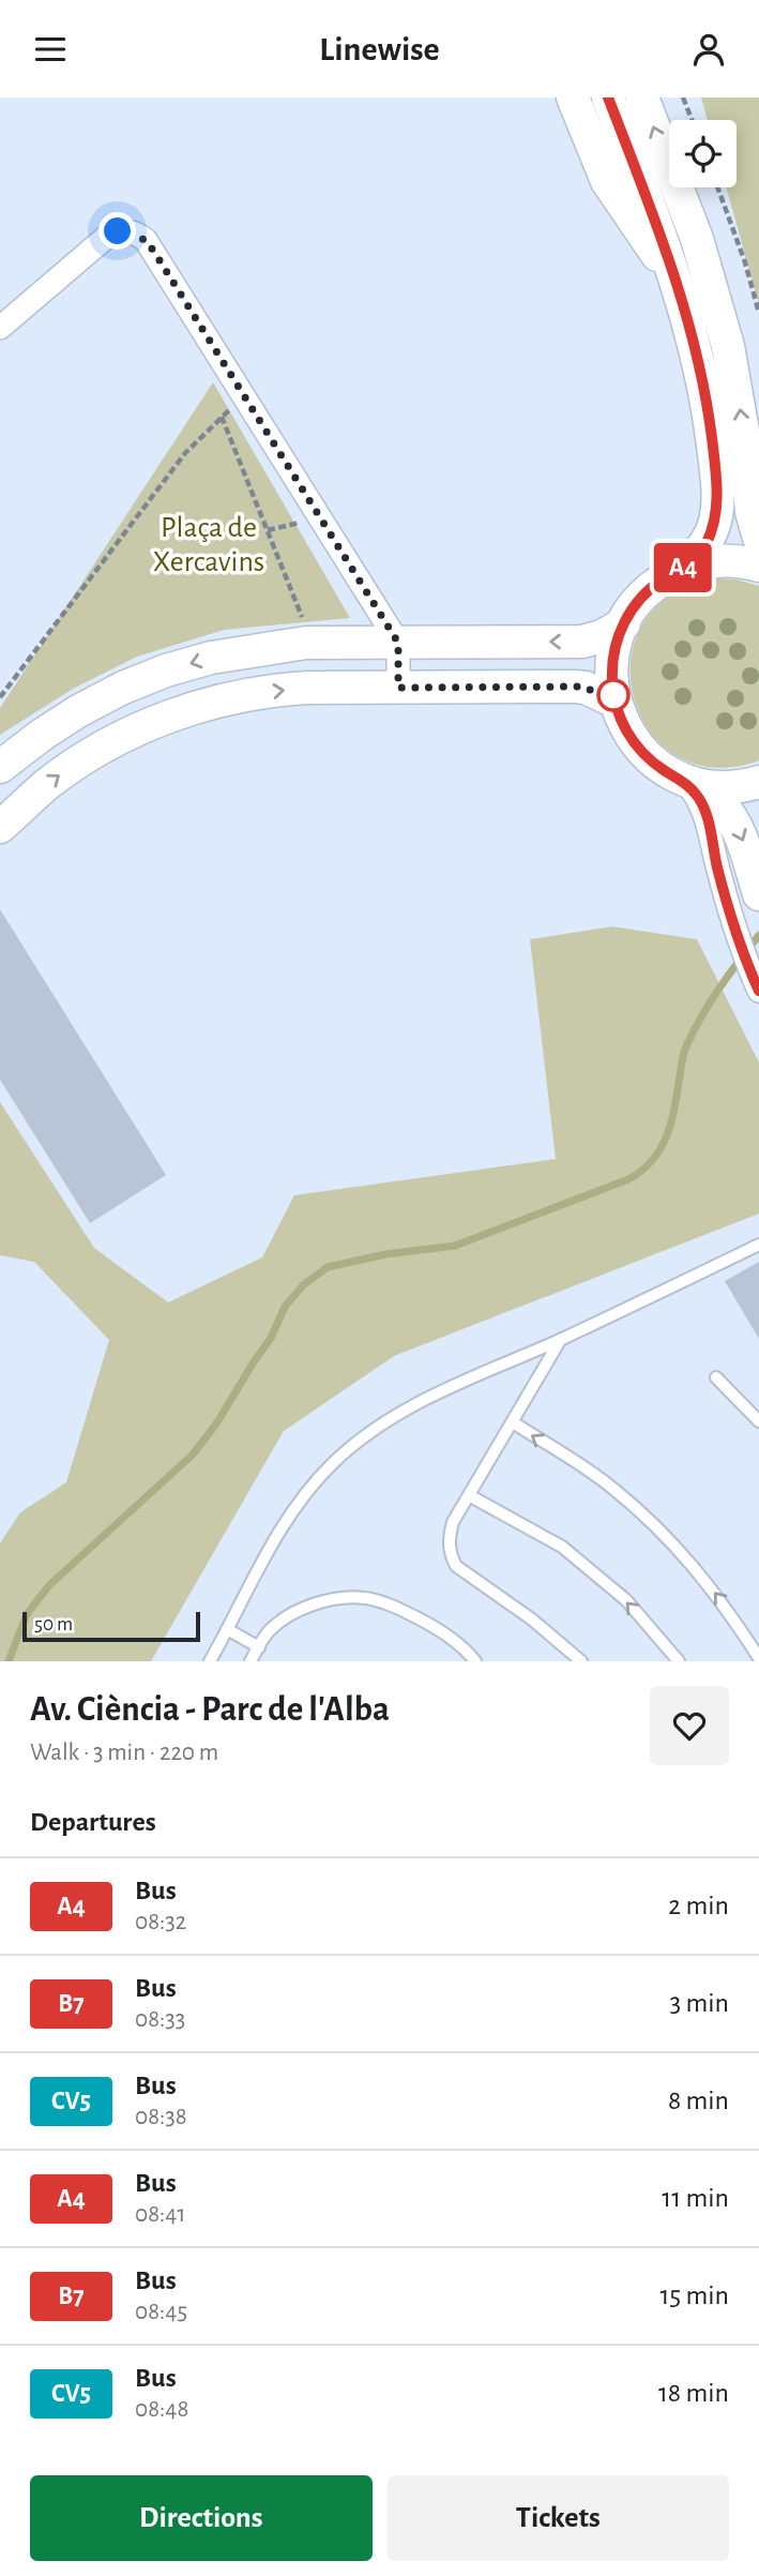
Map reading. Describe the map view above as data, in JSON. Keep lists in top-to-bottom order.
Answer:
{
  "parks": ["Plaça de Xercavins"],
  "lines": ["bus line A4"],
  "scale_bar": "50 m",
  "page": {
    "header": "Linewise",
    "on_map": "A4",
    "scale": "50 m",
    "heading": [
      ["Av. Ciència - Parc de l'Alba", "Walk · 3 min · 220 m"],
      "Departures"
    ],
    "list": [
      {
        "mark": "A4",
        "name": "Bus",
        "note": "08:32",
        "value": "2 min"
      },
      {
        "mark": "B7",
        "name": "Bus",
        "note": "08:33",
        "value": "3 min"
      },
      {
        "mark": "CV5",
        "name": "Bus",
        "note": "08:38",
        "value": "8 min"
      },
      {
        "mark": "A4",
        "name": "Bus",
        "note": "08:41",
        "value": "11 min"
      },
      {
        "mark": "B7",
        "name": "Bus",
        "note": "08:45",
        "value": "15 min"
      },
      {
        "mark": "CV5",
        "name": "Bus",
        "note": "08:48",
        "value": "18 min"
      }
    ],
    "buttons": ["Directions", "Tickets"]
  }
}
